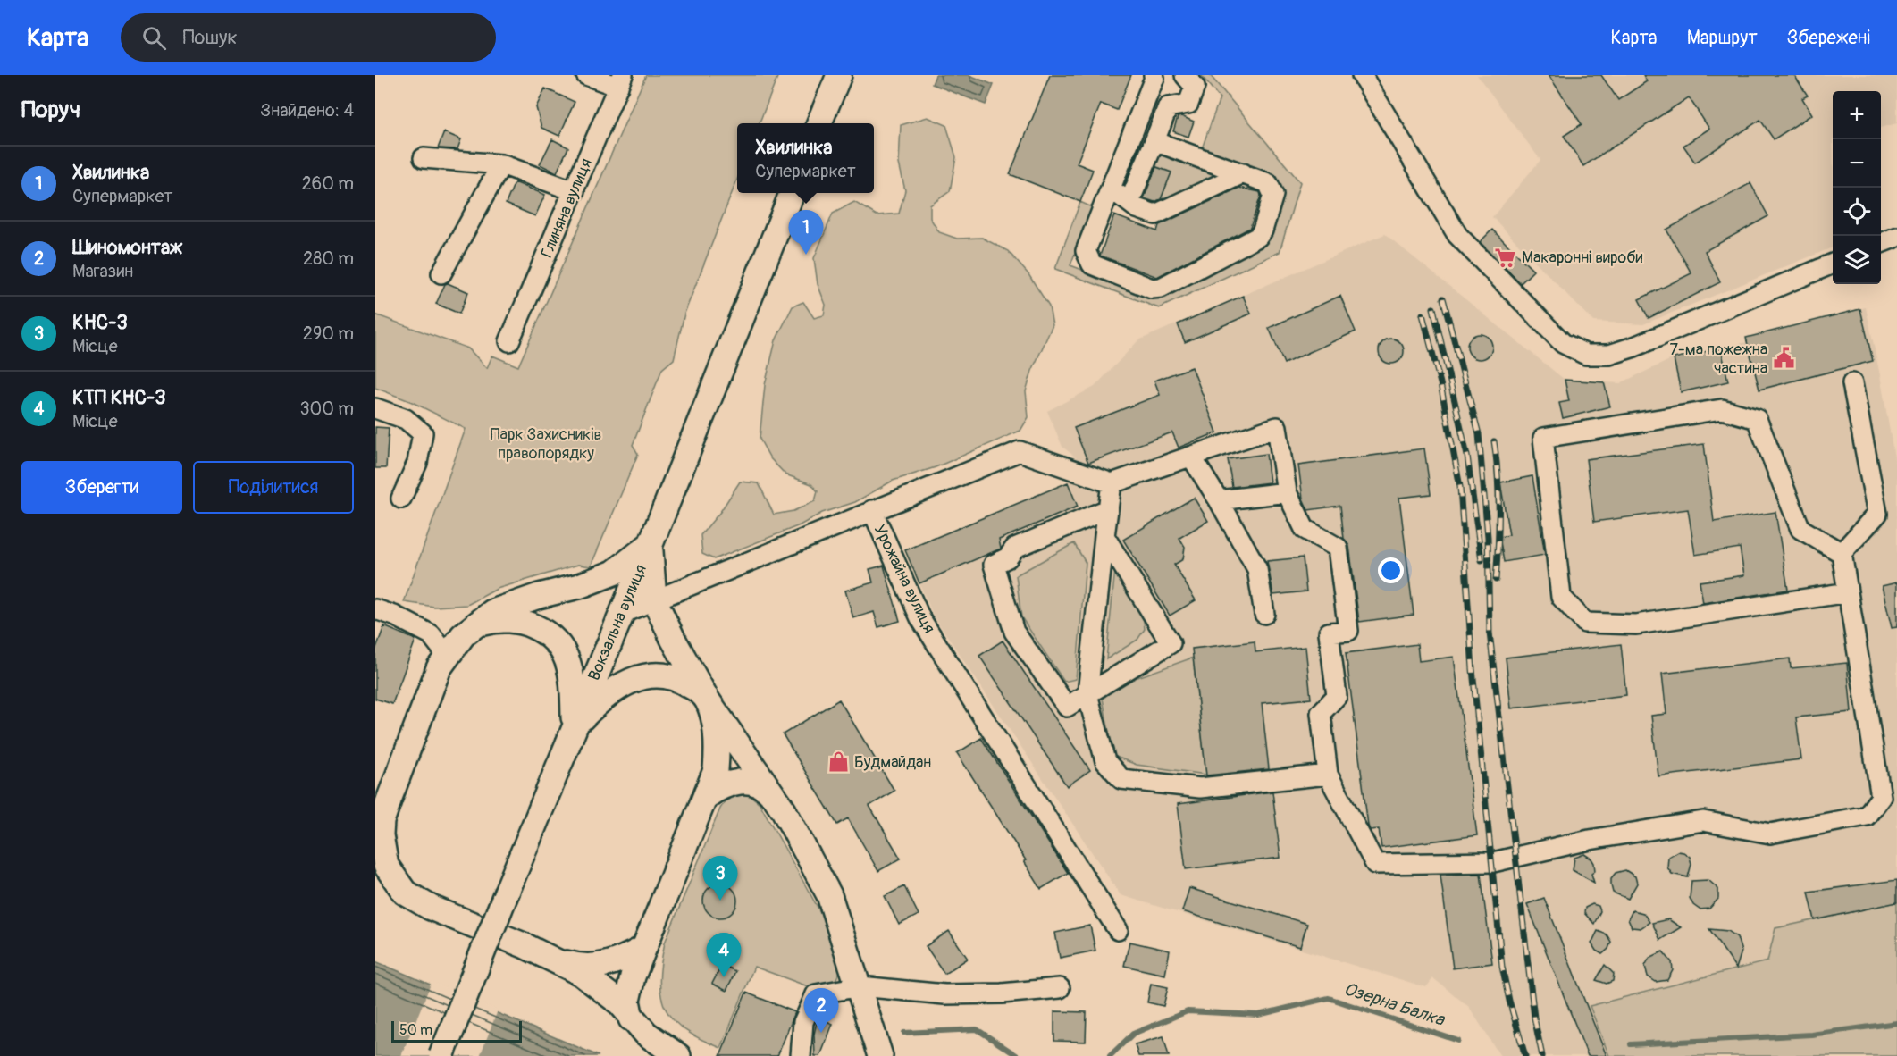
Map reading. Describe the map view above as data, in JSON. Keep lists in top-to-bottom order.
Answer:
{
  "streets": {
    "main road": ["Вокзальна вулиця"],
    "street": ["Глиняна вулиця", "Урожайна вулиця"]
  },
  "crossings": [
    ["Урожайна вулиця", "Вокзальна вулиця"]
  ],
  "water": ["Озерна Балка"],
  "parks": ["Парк Захисників правопорядку"],
  "places": {
    "supermarket": ["Макаронні вироби"],
    "public building": ["7-ма пожежна частина"],
    "shop": ["Будмайдан"]
  },
  "scale_bar": "50 m",
  "page": {
    "header": "Карта",
    "search": "Пошук",
    "nav": ["Карта", "Маршрут", "Збережені"],
    "heading": ["Поруч", "Знайдено: 4"],
    "map_buttons": ["+", "−"],
    "popup": ["Хвилинка", "Супермаркет"],
    "list": [
      {
        "mark": "1",
        "name": "Хвилинка",
        "note": "Супермаркет",
        "value": "260 m"
      },
      {
        "mark": "2",
        "name": "Шиномонтаж",
        "note": "Магазин",
        "value": "280 m"
      },
      {
        "mark": "3",
        "name": "КНС-3",
        "note": "Місце",
        "value": "290 m"
      },
      {
        "mark": "4",
        "name": "КТП КНС-3",
        "note": "Місце",
        "value": "300 m"
      }
    ],
    "pins": [
      "1",
      "3",
      "4",
      "2"
    ],
    "buttons": ["Зберегти", "Поділитися"],
    "scale": "50 m"
  }
}
